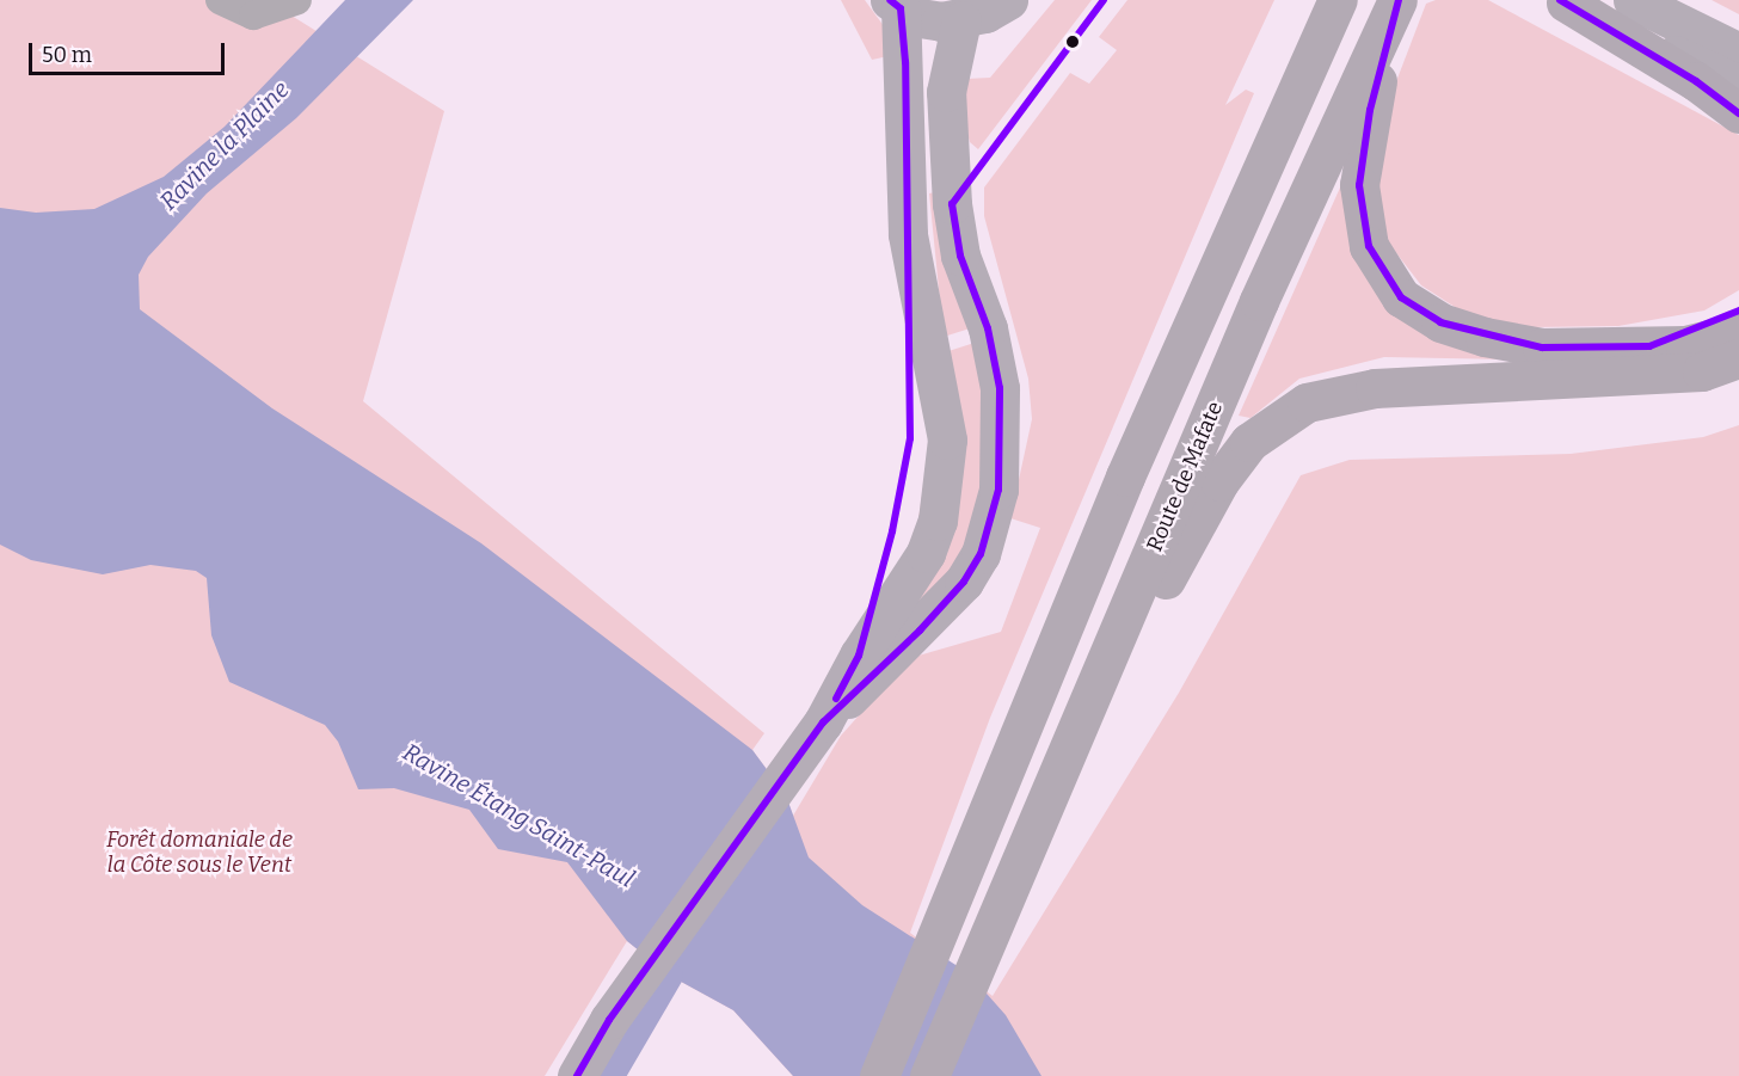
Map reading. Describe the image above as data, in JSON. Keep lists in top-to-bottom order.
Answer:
{
  "streets": {
    "highway": ["Route de Mafate"]
  },
  "water": ["Ravine la Plaine", "Ravine Étang Saint-Paul"],
  "parks": ["Forêt domaniale de la Côte sous le Vent"],
  "scale_bar": "50 m"
}
